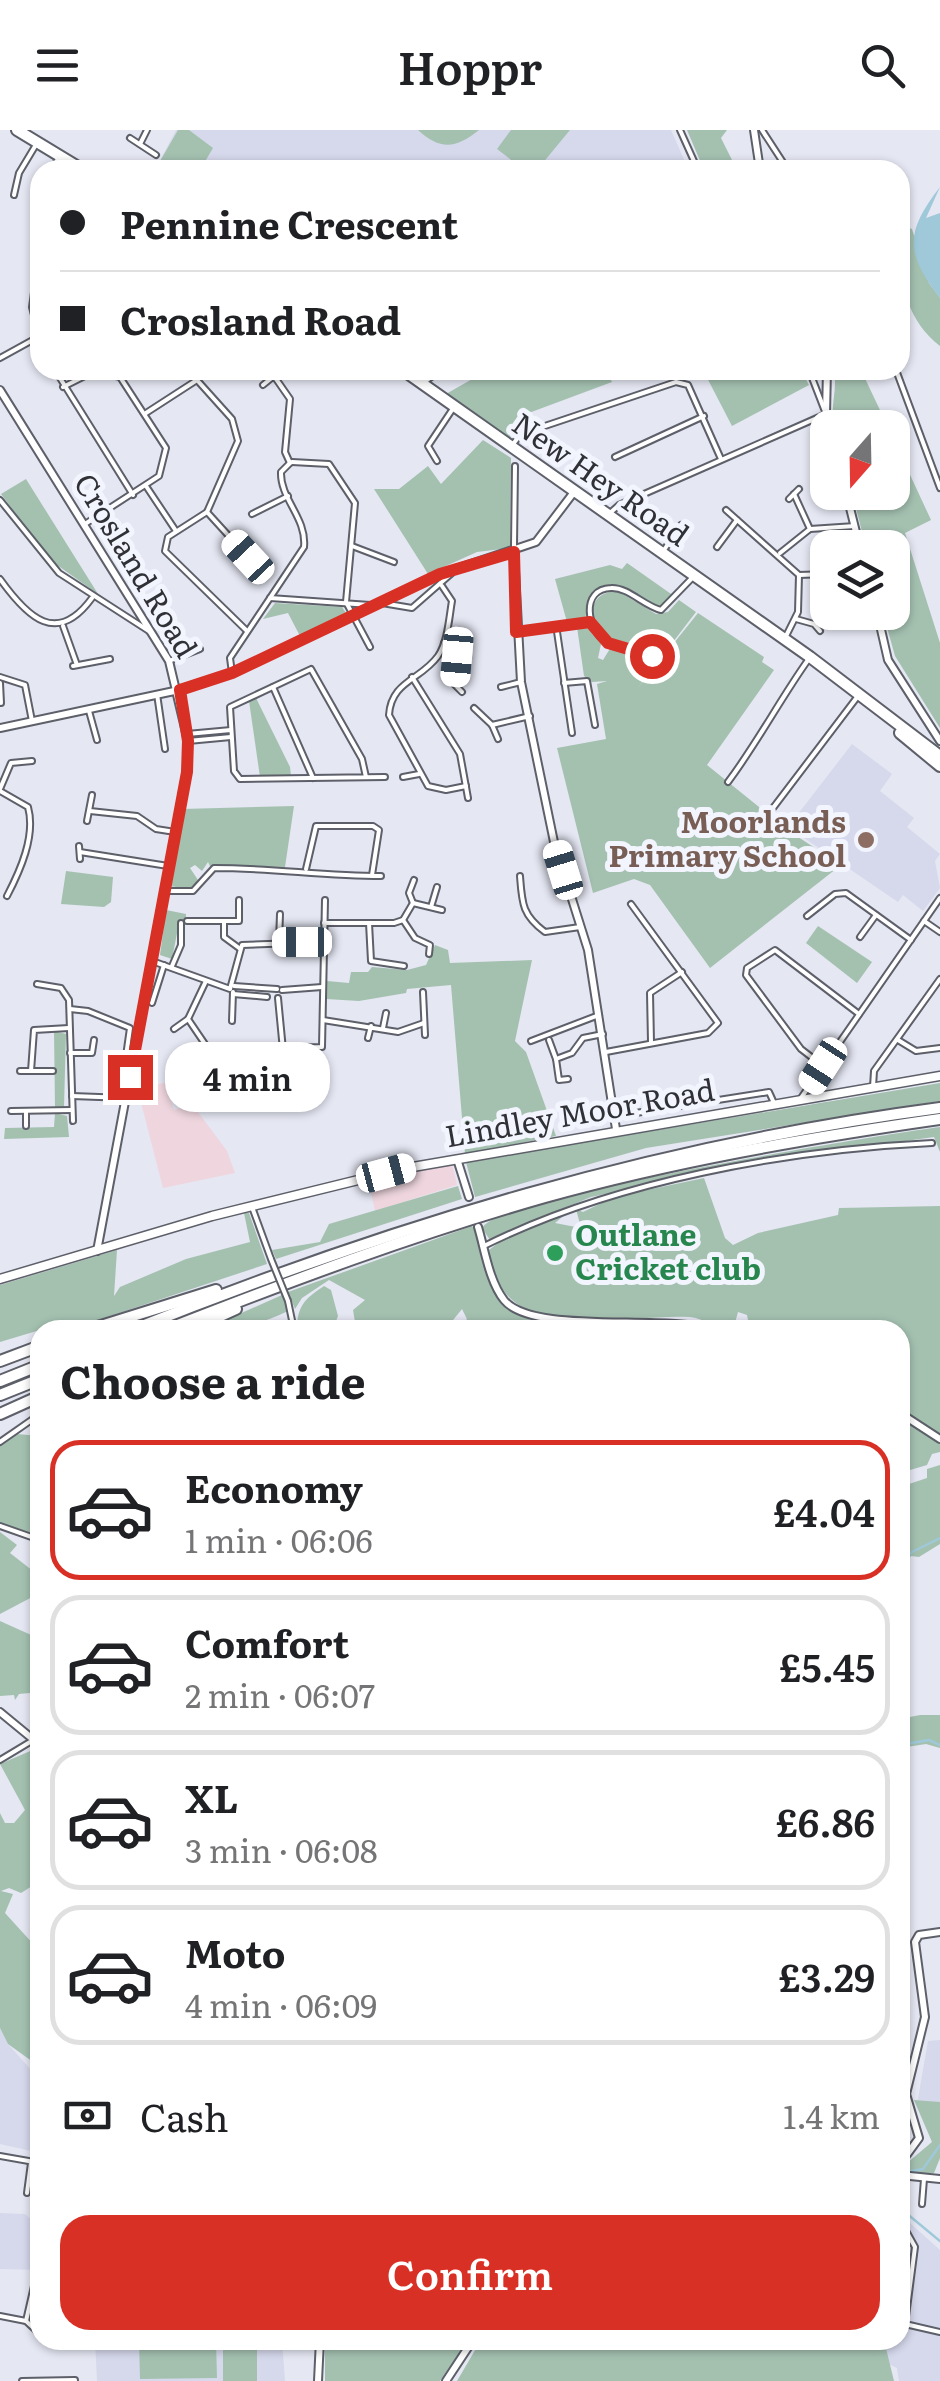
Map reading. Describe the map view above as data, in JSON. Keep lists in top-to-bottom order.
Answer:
{
  "streets": {
    "highway": ["New Hey Road"],
    "main road": ["Lindley Moor Road"],
    "street": ["Crosland Road"]
  },
  "crossings": [
    ["Crosland Road", "Lindley Moor Road"]
  ],
  "places": ["Moorlands Primary School", "Outlane Cricket club"],
  "north": "bottom",
  "page": {
    "header": "Hoppr",
    "banner": ["Pennine Crescent", "Crosland Road"],
    "bubble": "4 min",
    "heading": "Choose a ride",
    "list": [
      {
        "name": "Economy",
        "note": "1 min · 06:06",
        "value": "£4.04"
      },
      {
        "name": "Comfort",
        "note": "2 min · 06:07",
        "value": "£5.45"
      },
      {
        "name": "XL",
        "note": "3 min · 06:08",
        "value": "£6.86"
      },
      {
        "name": "Moto",
        "note": "4 min · 06:09",
        "value": "£3.29"
      }
    ],
    "pay": ["Cash", "1.4 km"],
    "buttons": "Confirm"
  }
}
